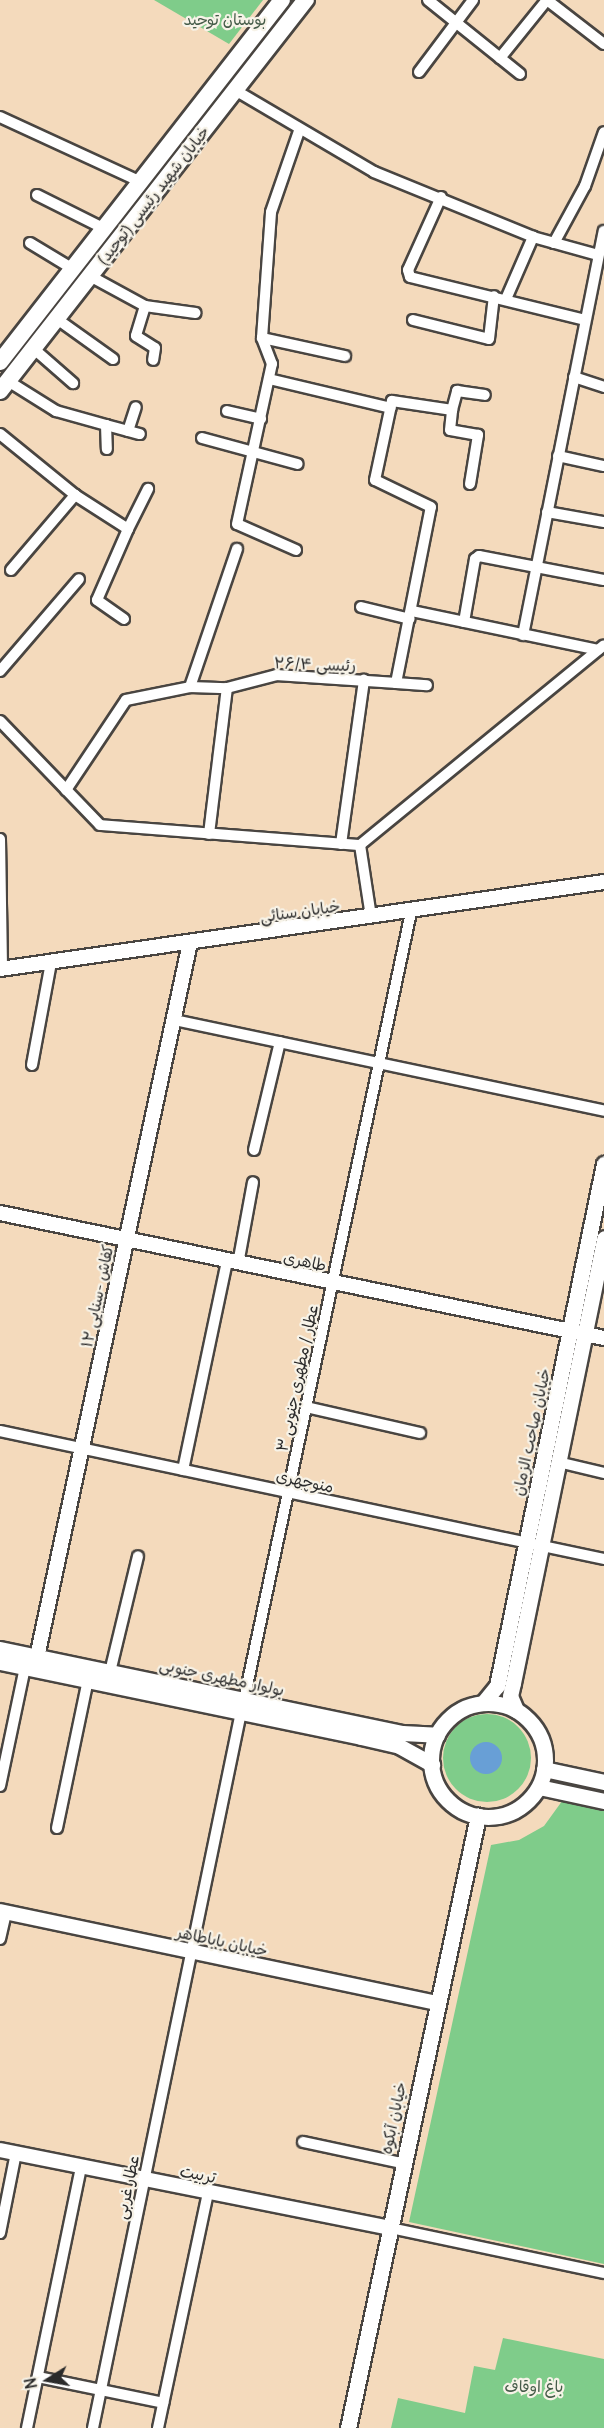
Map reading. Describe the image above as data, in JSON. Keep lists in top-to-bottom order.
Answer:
{
  "streets": {
    "main road": [
      "خیابان شهید رئیسی (توحید)",
      "خیابان صاحب الزمان",
      "بولوار مطهری جنوبی",
      "خیابان آبکوه"
    ],
    "street": [
      "رئیسی ۲۶/۴",
      "خیابان سنائی",
      "طاهری",
      "کفاش -سنایی ۱۲",
      "عطار / مطهری جنوبی ۳",
      "منوچهری",
      "خیابان باباطاهر",
      "تربیت",
      "عطار غربی"
    ]
  },
  "crossings": [
    ["خیابان سنائی", "کفاش -سنایی ۱۲"],
    ["خیابان سنائی", "عطار / مطهری جنوبی ۳"],
    ["طاهری", "کفاش -سنایی ۱۲"],
    ["طاهری", "عطار / مطهری جنوبی ۳"],
    ["طاهری", "خیابان صاحب الزمان"],
    ["کفاش -سنایی ۱۲", "منوچهری"],
    ["کفاش -سنایی ۱۲", "بولوار مطهری جنوبی"],
    ["عطار / مطهری جنوبی ۳", "منوچهری"],
    ["عطار / مطهری جنوبی ۳", "بولوار مطهری جنوبی"],
    ["عطار / مطهری جنوبی ۳", "عطار غربی"],
    ["خیابان صاحب الزمان", "منوچهری"],
    ["خیابان صاحب الزمان", "بولوار مطهری جنوبی"],
    ["خیابان صاحب الزمان", "خیابان آبکوه"],
    ["بولوار مطهری جنوبی", "خیابان آبکوه"],
    ["بولوار مطهری جنوبی", "عطار غربی"],
    ["خیابان باباطاهر", "خیابان آبکوه"],
    ["خیابان باباطاهر", "عطار غربی"],
    ["خیابان آبکوه", "تربیت"],
    ["تربیت", "عطار غربی"]
  ],
  "parks": ["بوستان توحید", "باغ اوقاف"],
  "north": "left"
}
